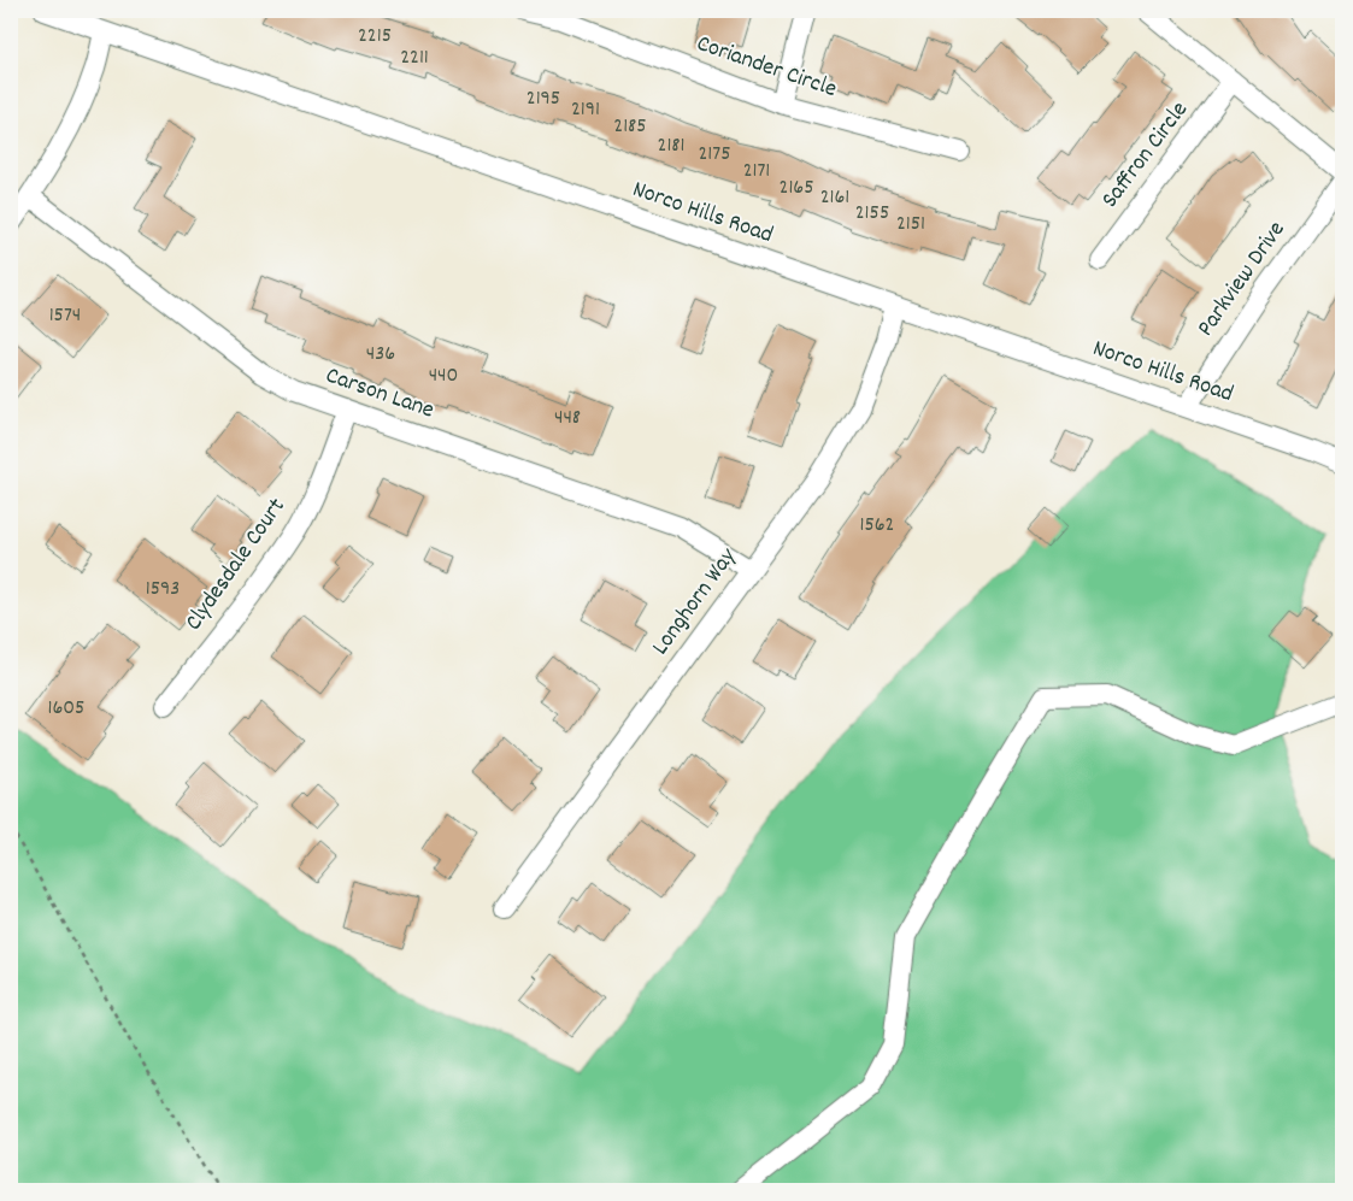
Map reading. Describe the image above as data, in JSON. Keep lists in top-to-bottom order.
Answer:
{
  "streets": {
    "street": [
      "Coriander Circle",
      "Saffron Circle",
      "Norco Hills Road",
      "Parkview Drive",
      "Carson Lane",
      "Clydesdale Court",
      "Longhorn Way"
    ]
  },
  "crossings": [
    ["Norco Hills Road", "Parkview Drive"],
    ["Norco Hills Road", "Longhorn Way"],
    ["Carson Lane", "Clydesdale Court"],
    ["Carson Lane", "Longhorn Way"]
  ],
  "house_numbers": [
    "2215",
    "2211",
    "2195",
    "2191",
    "2185",
    "2181",
    "2175",
    "2171",
    "2165",
    "2161",
    "2155",
    "2151",
    "1574",
    "436",
    "440",
    "448",
    "1562",
    "1593",
    "1605"
  ]
}
